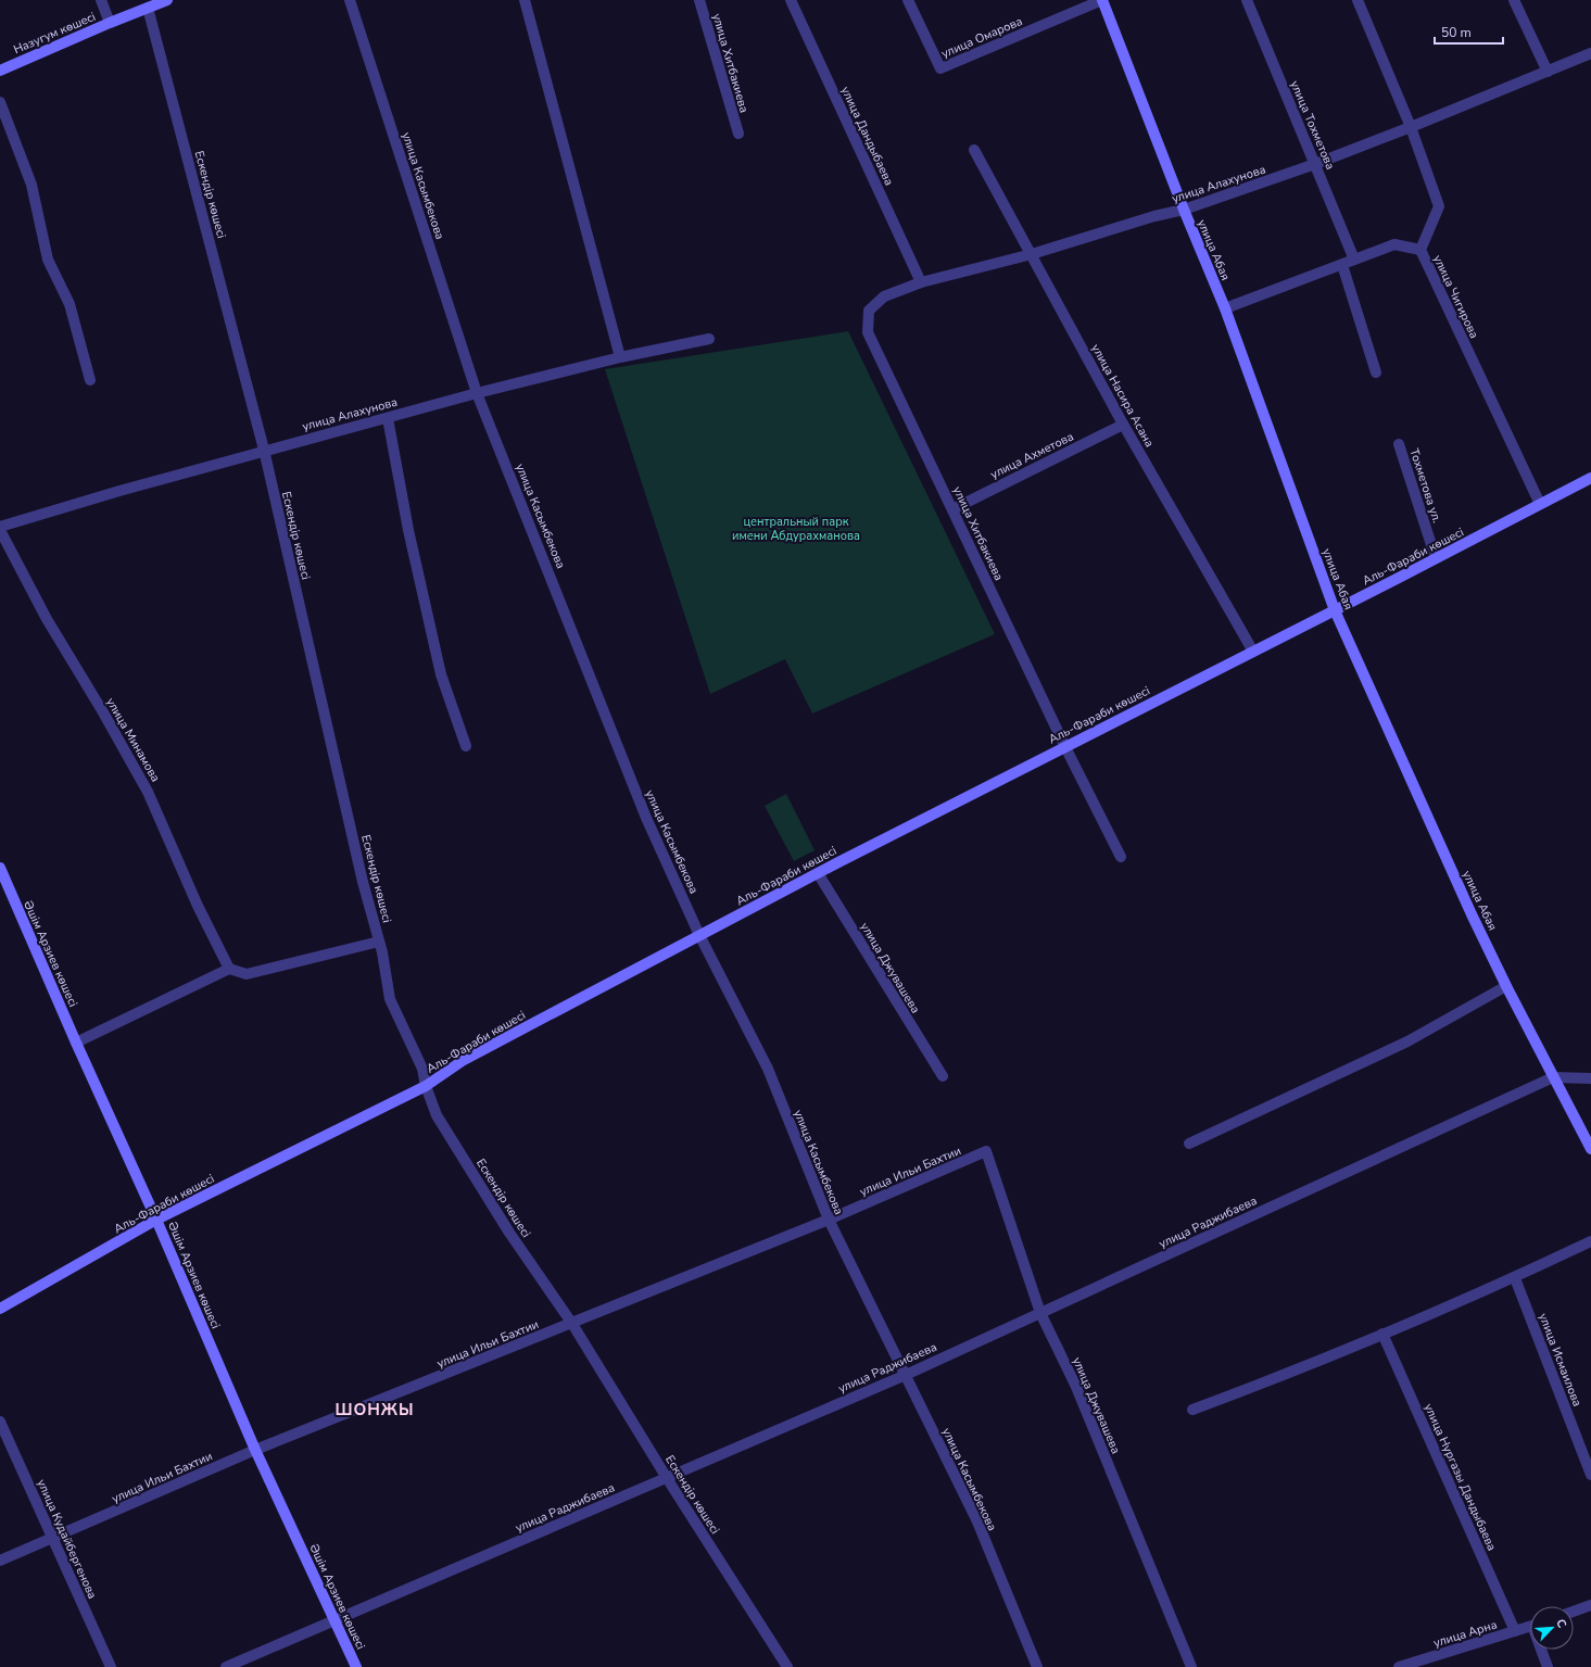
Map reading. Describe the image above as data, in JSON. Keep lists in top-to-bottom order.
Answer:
{
  "streets": {
    "main road": [
      "Назугум көшесі",
      "улица Абая",
      "Аль-Фараби көшесі",
      "Әшім Арзиев көшесі"
    ],
    "street": [
      "улица Омарова",
      "улица Хитбакиева",
      "улица Тохметова",
      "улица Дандыбаева",
      "улица Алахунова",
      "улица Касымбекова",
      "Ескендір көшесі",
      "улица Чигирова",
      "улица Насира Асана",
      "улица Ахметова",
      "Тохметова ул.",
      "улица Минамова",
      "улица Джувашева",
      "улица Ильи Бахтии",
      "улица Раджибаева",
      "улица Исмаилова",
      "улица Нургазы Дандыбаева",
      "улица Кудайбергенова",
      "улица Арна"
    ]
  },
  "crossings": [
    ["Назугум көшесі", "Ескендір көшесі"],
    ["улица Омарова", "улица Абая"],
    ["улица Хитбакиева", "улица Алахунова"],
    ["улица Хитбакиева", "улица Ахметова"],
    ["улица Хитбакиева", "Аль-Фараби көшесі"],
    ["улица Тохметова", "улица Алахунова"],
    ["улица Дандыбаева", "улица Алахунова"],
    ["улица Алахунова", "улица Касымбекова"],
    ["улица Алахунова", "Ескендір көшесі"],
    ["улица Алахунова", "улица Абая"],
    ["улица Алахунова", "улица Чигирова"],
    ["улица Алахунова", "улица Насира Асана"],
    ["улица Алахунова", "улица Минамова"],
    ["улица Касымбекова", "Аль-Фараби көшесі"],
    ["улица Касымбекова", "улица Ильи Бахтии"],
    ["улица Касымбекова", "улица Раджибаева"],
    ["Ескендір көшесі", "Аль-Фараби көшесі"],
    ["Ескендір көшесі", "улица Ильи Бахтии"],
    ["Ескендір көшесі", "улица Раджибаева"],
    ["улица Абая", "Аль-Фараби көшесі"],
    ["улица Абая", "улица Раджибаева"],
    ["улица Чигирова", "Аль-Фараби көшесі"],
    ["улица Насира Асана", "улица Ахметова"],
    ["улица Насира Асана", "Аль-Фараби көшесі"],
    ["Тохметова ул.", "Аль-Фараби көшесі"],
    ["Аль-Фараби көшесі", "Әшім Арзиев көшесі"],
    ["Аль-Фараби көшесі", "улица Джувашева"],
    ["Әшім Арзиев көшесі", "улица Ильи Бахтии"],
    ["Әшім Арзиев көшесі", "улица Раджибаева"],
    ["улица Джувашева", "улица Ильи Бахтии"],
    ["улица Джувашева", "улица Раджибаева"],
    ["улица Ильи Бахтии", "улица Кудайбергенова"],
    ["улица Нургазы Дандыбаева", "улица Арна"]
  ],
  "districts": ["ШОНЖЫ"],
  "parks": ["центральный парк имени Абдурахманова"],
  "scale_bar": "50 m",
  "north": "top right"
}
